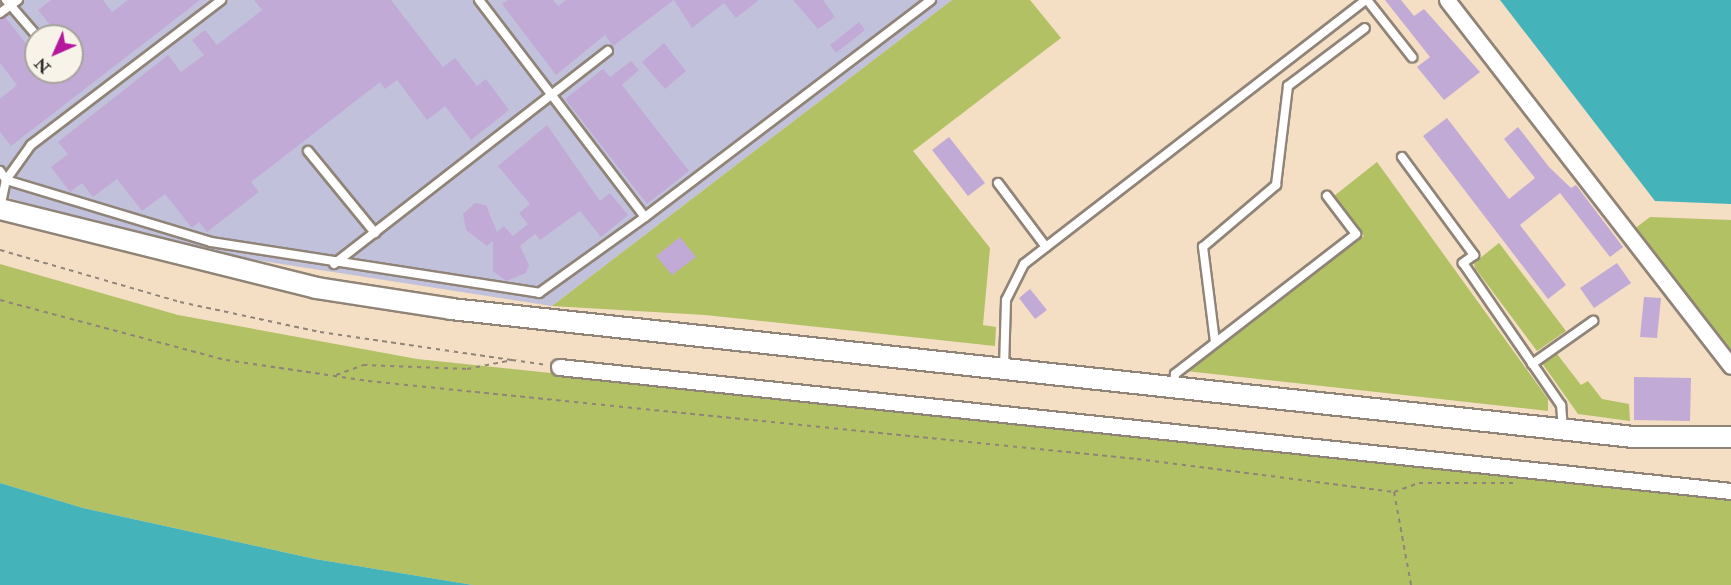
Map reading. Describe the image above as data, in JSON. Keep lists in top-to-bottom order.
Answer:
{
  "north": "bottom left"
}
